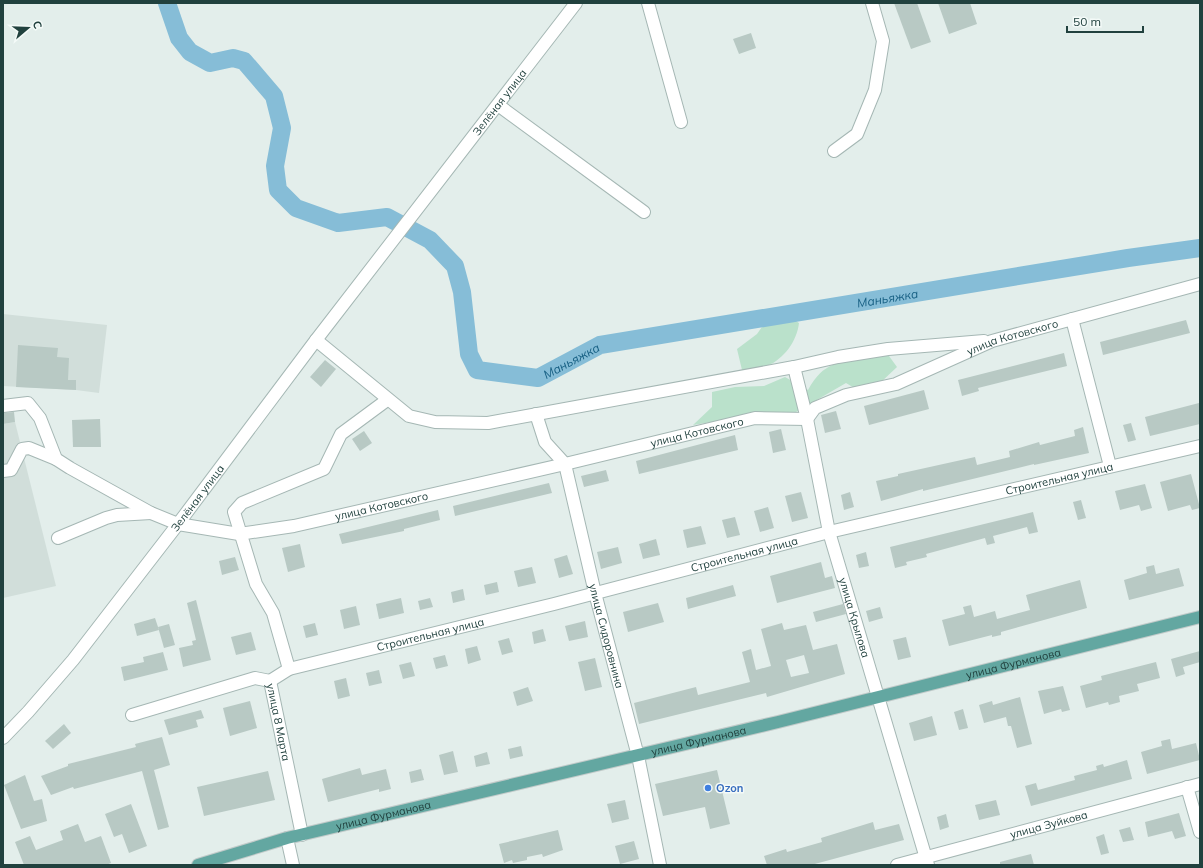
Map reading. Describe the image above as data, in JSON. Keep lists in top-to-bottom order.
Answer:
{
  "streets": {
    "main road": ["улица Фурманова"],
    "street": [
      "Зелёная улица",
      "улица Котовского",
      "Строительная улица",
      "улица Крылова",
      "улица Сидоровнина",
      "улица 8 Марта",
      "улица Зуйкова"
    ]
  },
  "crossings": [
    ["Зелёная улица", "улица Котовского"],
    ["улица Котовского", "улица Крылова"],
    ["улица Котовского", "улица Сидоровнина"],
    ["Строительная улица", "улица Крылова"],
    ["Строительная улица", "улица Сидоровнина"],
    ["Строительная улица", "улица 8 Марта"],
    ["улица Крылова", "улица Фурманова"],
    ["улица Крылова", "улица Зуйкова"],
    ["улица Сидоровнина", "улица Фурманова"],
    ["улица Фурманова", "улица 8 Марта"]
  ],
  "water": ["Маньяжка"],
  "places": ["Ozon"],
  "scale_bar": "50 m",
  "north": "right"
}
